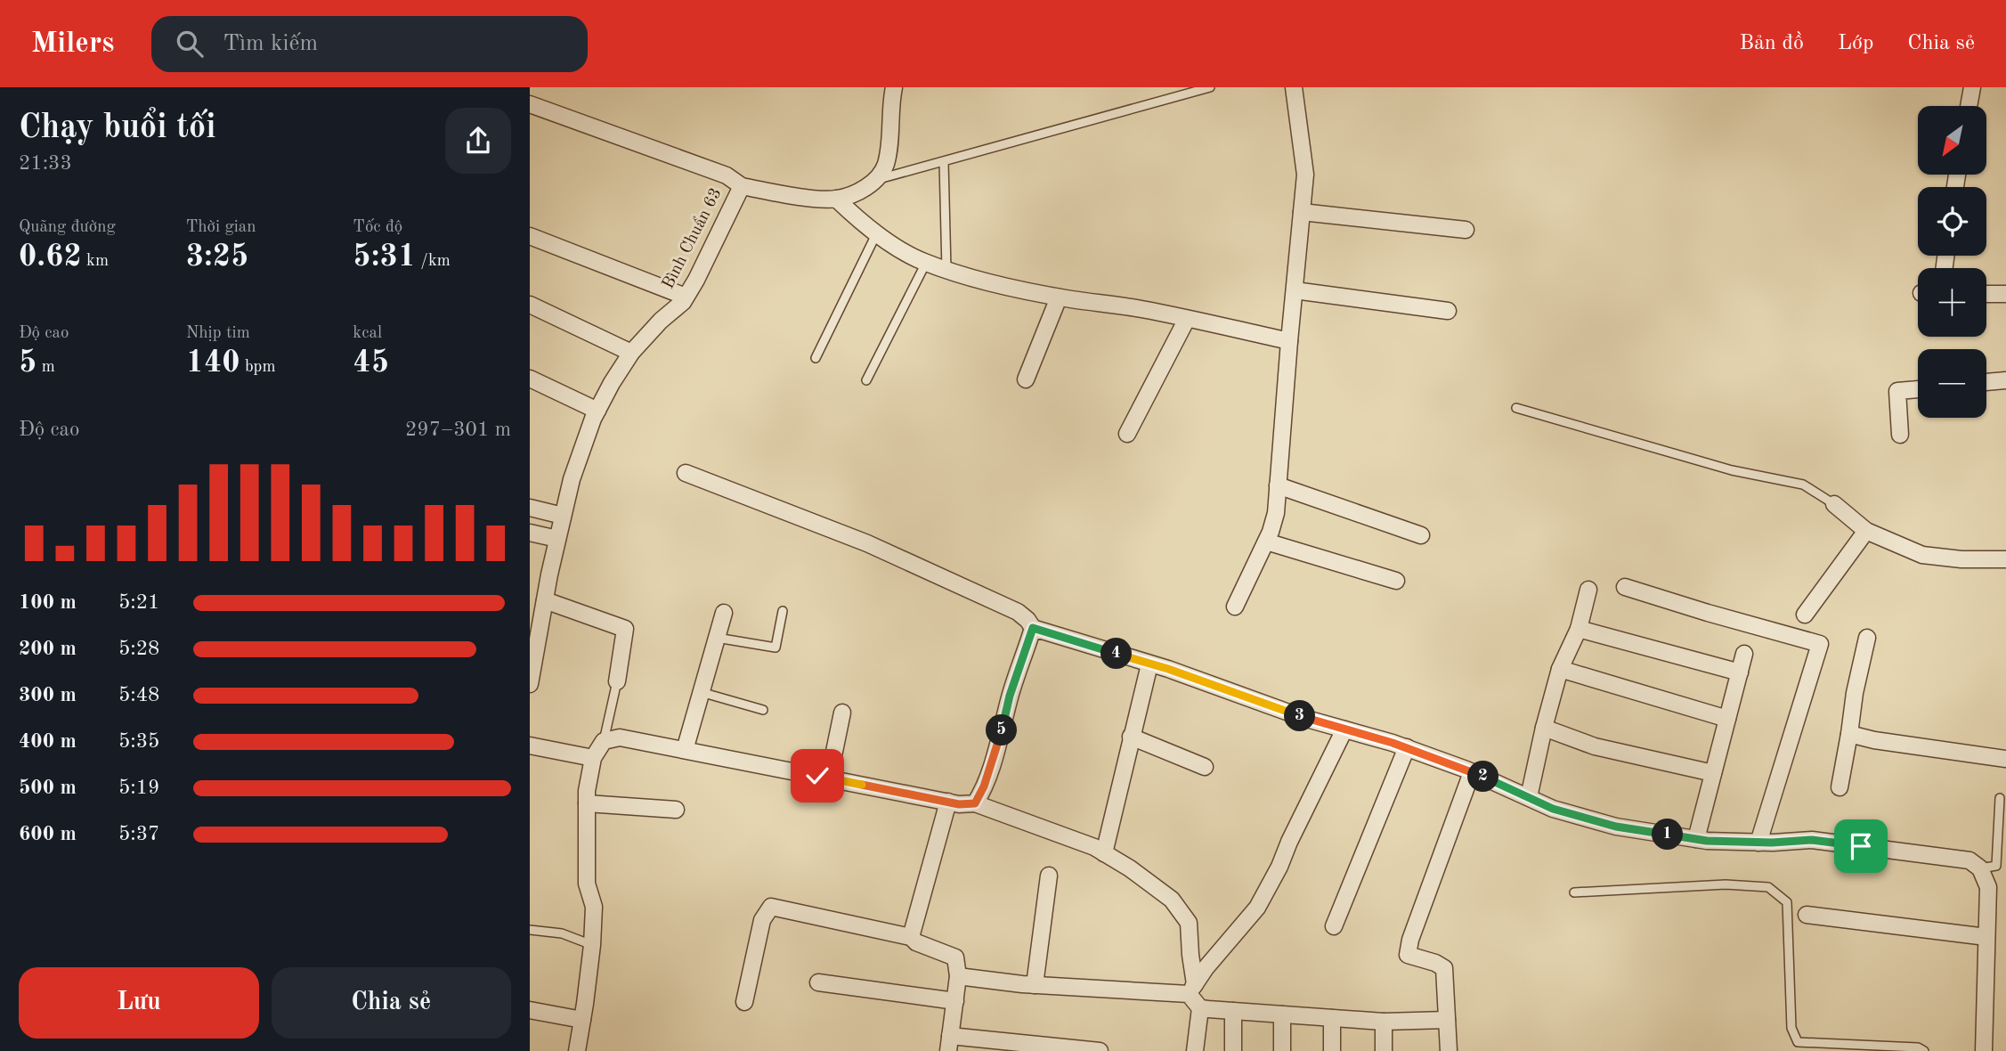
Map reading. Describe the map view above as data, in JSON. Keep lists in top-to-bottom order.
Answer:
{
  "streets": {
    "street": ["Bình Chuẩn 63"]
  },
  "north": "bottom left",
  "page": {
    "header": "Milers",
    "search": "Tìm kiếm",
    "nav": ["Bản đồ", "Lớp", "Chia sẻ"],
    "heading": ["Chạy buổi tối", "21:33"],
    "map_buttons": ["+", "−"],
    "stats": [
      ["Quãng đường", "0.62 km"],
      ["Thời gian", "3:25"],
      ["Tốc độ", "5:31 /km"],
      ["Độ cao", "5 m"],
      ["Nhịp tim", "140 bpm"],
      ["kcal", "45"]
    ],
    "chart": ["Độ cao", "297–301 m"],
    "list": [
      {
        "name": "100 m",
        "note": "5:21"
      },
      {
        "name": "200 m",
        "note": "5:28"
      },
      {
        "name": "300 m",
        "note": "5:48"
      },
      {
        "name": "400 m",
        "note": "5:35"
      },
      {
        "name": "500 m",
        "note": "5:19"
      },
      {
        "name": "600 m",
        "note": "5:37"
      }
    ],
    "pins": [
      "4",
      "3",
      "5",
      "2",
      "1"
    ],
    "buttons": ["Lưu", "Chia sẻ"]
  }
}
